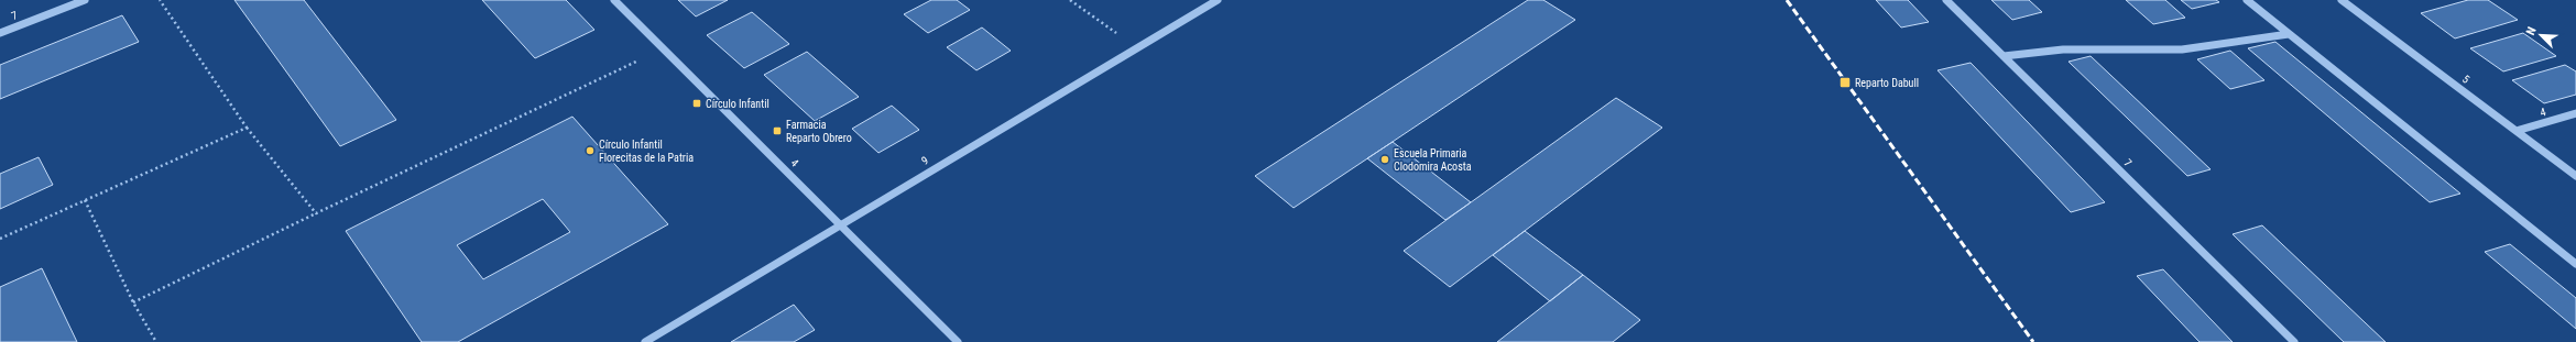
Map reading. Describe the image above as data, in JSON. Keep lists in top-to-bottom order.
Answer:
{
  "streets": {
    "street": [
      "7",
      "5",
      "4",
      "9"
    ]
  },
  "crossings": [
    ["5", "4"],
    ["4", "9"]
  ],
  "places": {
    "transit": ["Reparto Dabull", "Círculo Infantil", "Farmacia Reparto Obrero"],
    "other": ["Círculo Infantil Florecitas de la Patria", "Escuela Primaria Clodomira Acosta"]
  },
  "north": "top left"
}
